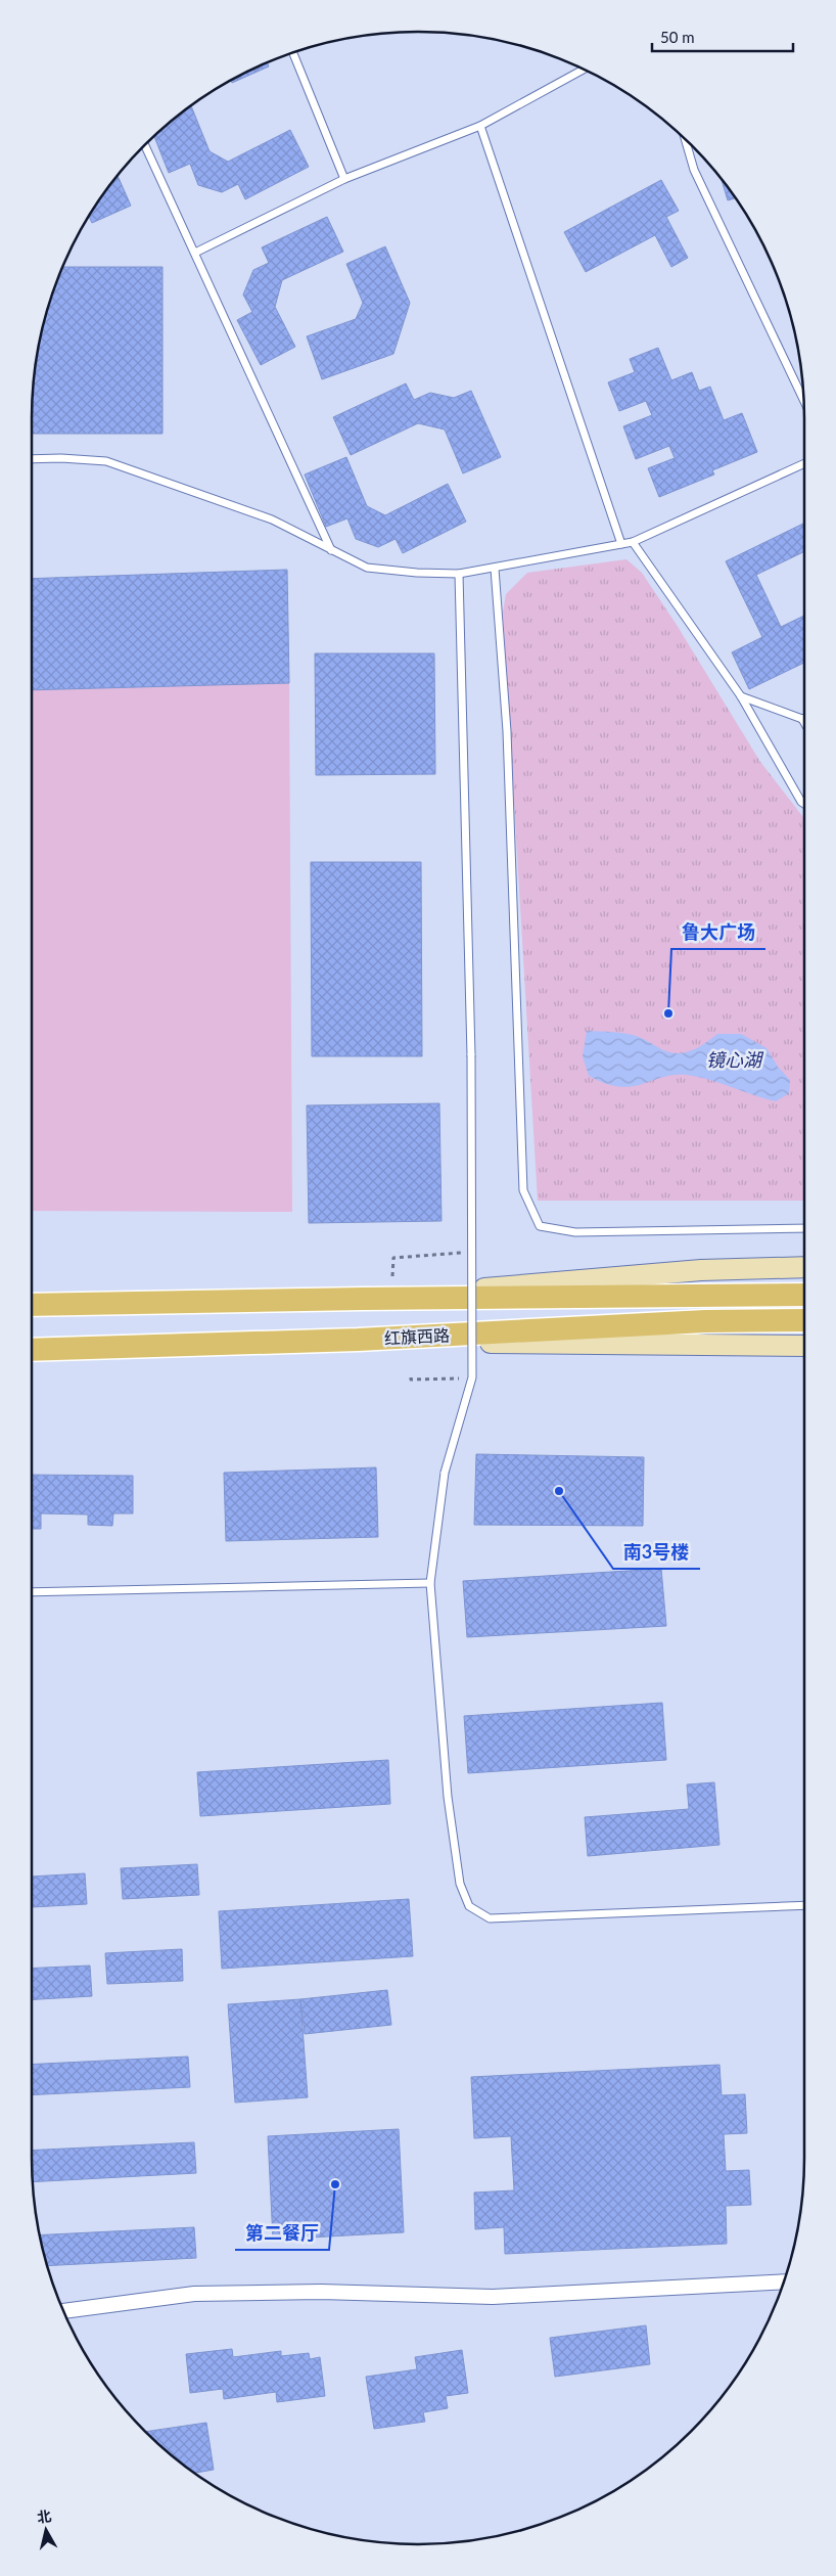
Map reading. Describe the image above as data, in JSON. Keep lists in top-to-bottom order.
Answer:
{
  "streets": {
    "main road": ["红旗西路"]
  },
  "water": ["镜心湖"],
  "places": ["鲁大广场", "南3号楼", "第二餐厅"],
  "scale_bar": "50 m",
  "north": "top"
}
